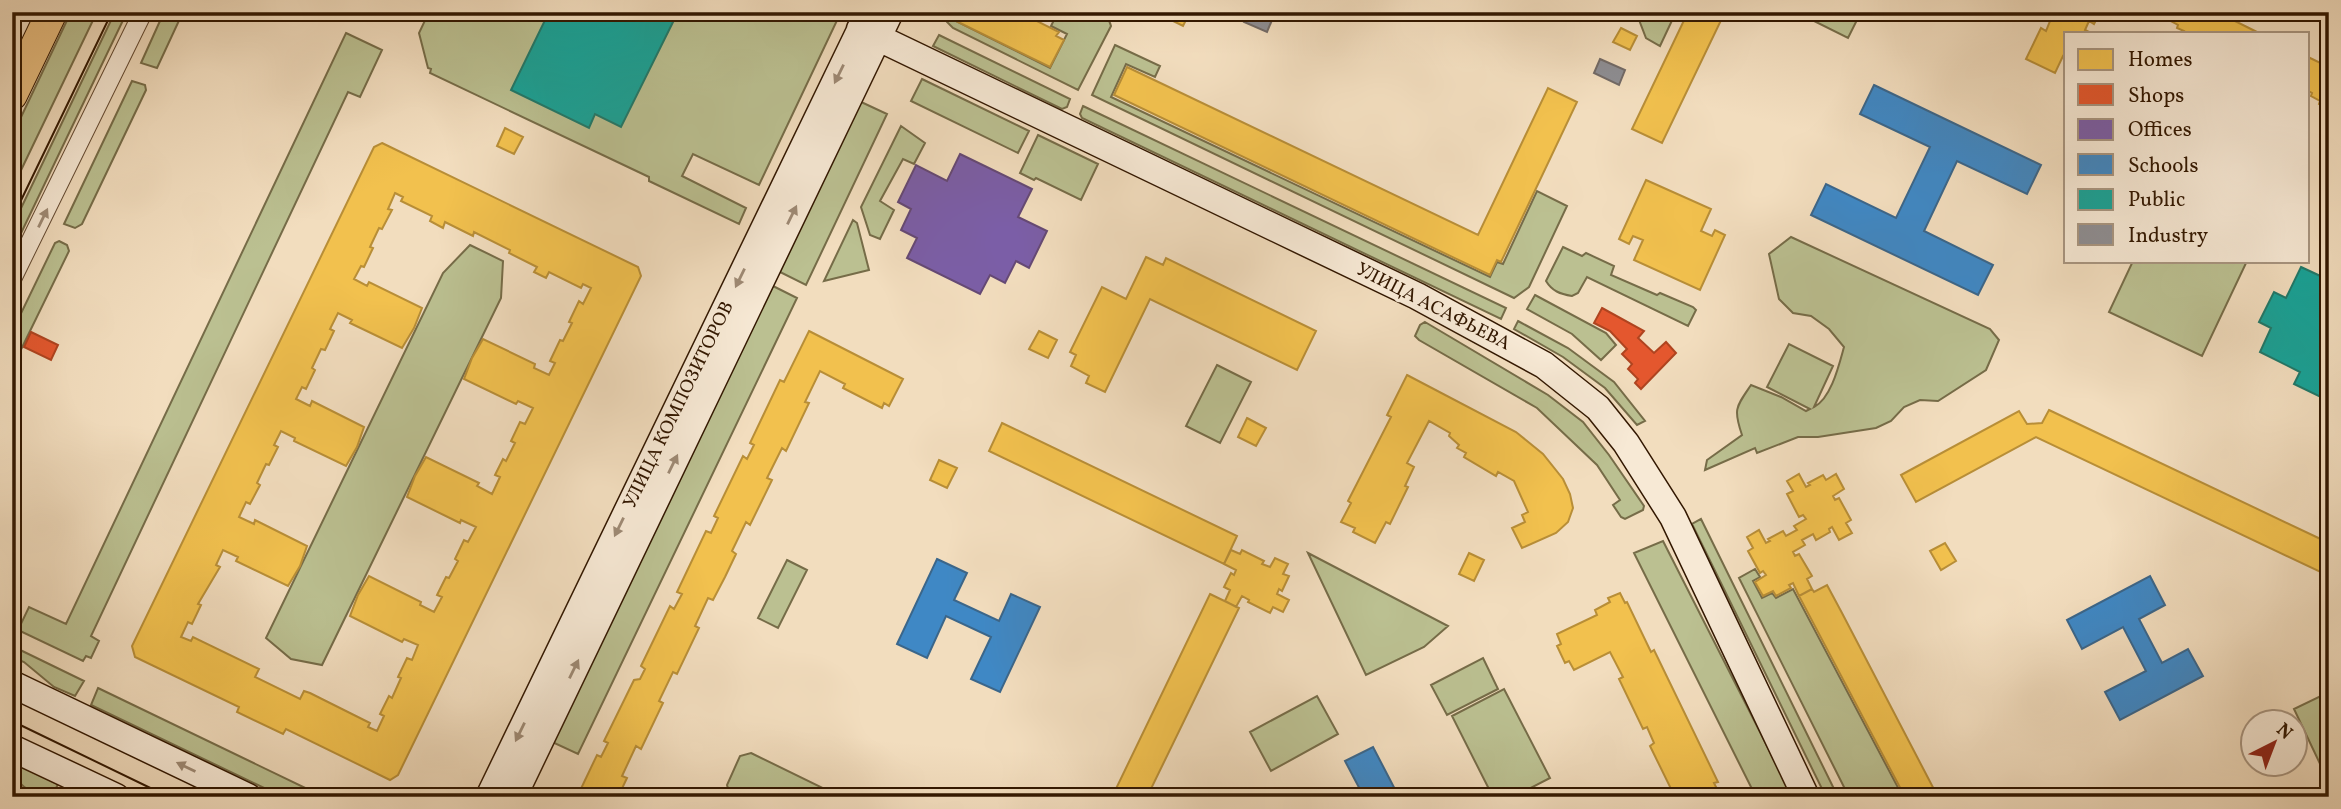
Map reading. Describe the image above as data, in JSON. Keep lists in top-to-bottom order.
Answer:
{
  "streets": {
    "street": ["УЛИЦА АСАФЬЕВА", "УЛИЦА КОМПОЗИТОРОВ"]
  },
  "crossings": [
    ["УЛИЦА АСАФЬЕВА", "УЛИЦА КОМПОЗИТОРОВ"]
  ],
  "legend": [
    "Homes",
    "Shops",
    "Offices",
    "Schools",
    "Public",
    "Industry"
  ],
  "north": "top right"
}
